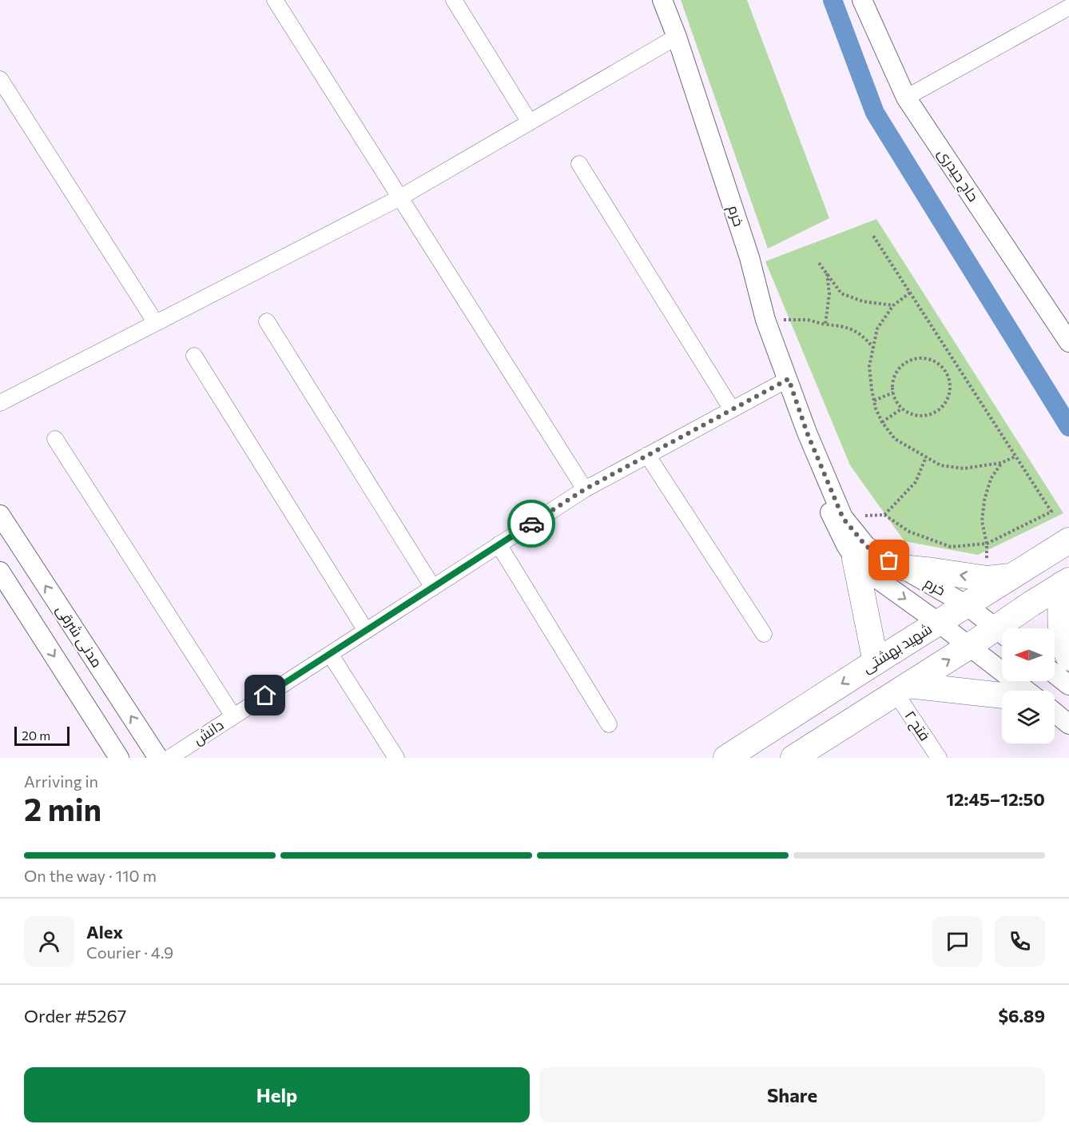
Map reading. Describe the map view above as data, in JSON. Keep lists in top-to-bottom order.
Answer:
{
  "streets": {
    "main road": ["شهید بهشتی"],
    "street": [
      "حاج حیدری",
      "خرم",
      "مدنی شرقی",
      "فتح ۲",
      "دانش"
    ]
  },
  "crossings": [
    ["خرم", "شهید بهشتی"],
    ["خرم", "دانش"]
  ],
  "scale_bar": "20 m",
  "north": "left",
  "page": {
    "scale": "20 m",
    "heading": ["2 min", "Arriving in", "12:45–12:50"],
    "panel": [
      "Alex",
      "Courier · 4.9",
      "Order #5267",
      "$6.89"
    ],
    "bar": "On the way · 110 m",
    "buttons": ["Help", "Share"]
  }
}
